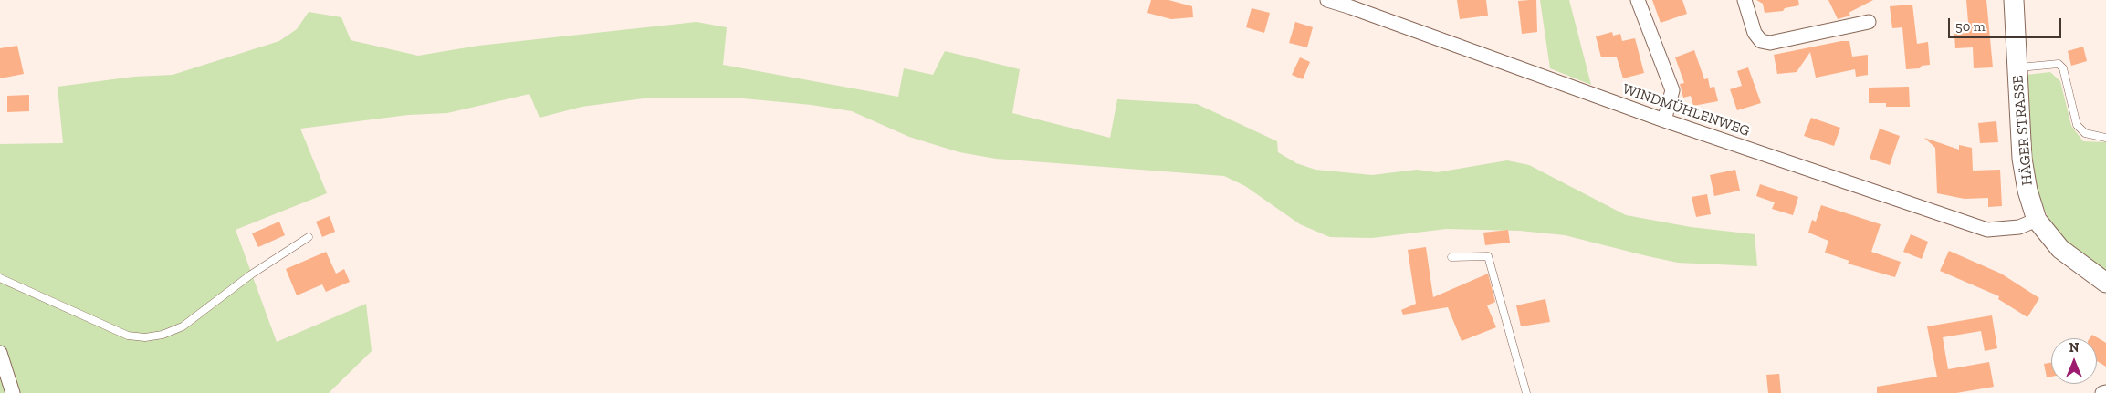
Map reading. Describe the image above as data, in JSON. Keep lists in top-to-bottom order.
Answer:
{
  "streets": {
    "main road": ["HÄGER STRASSE"],
    "street": ["WINDMÜHLENWEG"]
  },
  "crossings": [
    ["WINDMÜHLENWEG", "HÄGER STRASSE"]
  ],
  "scale_bar": "50 m",
  "north": "top"
}
